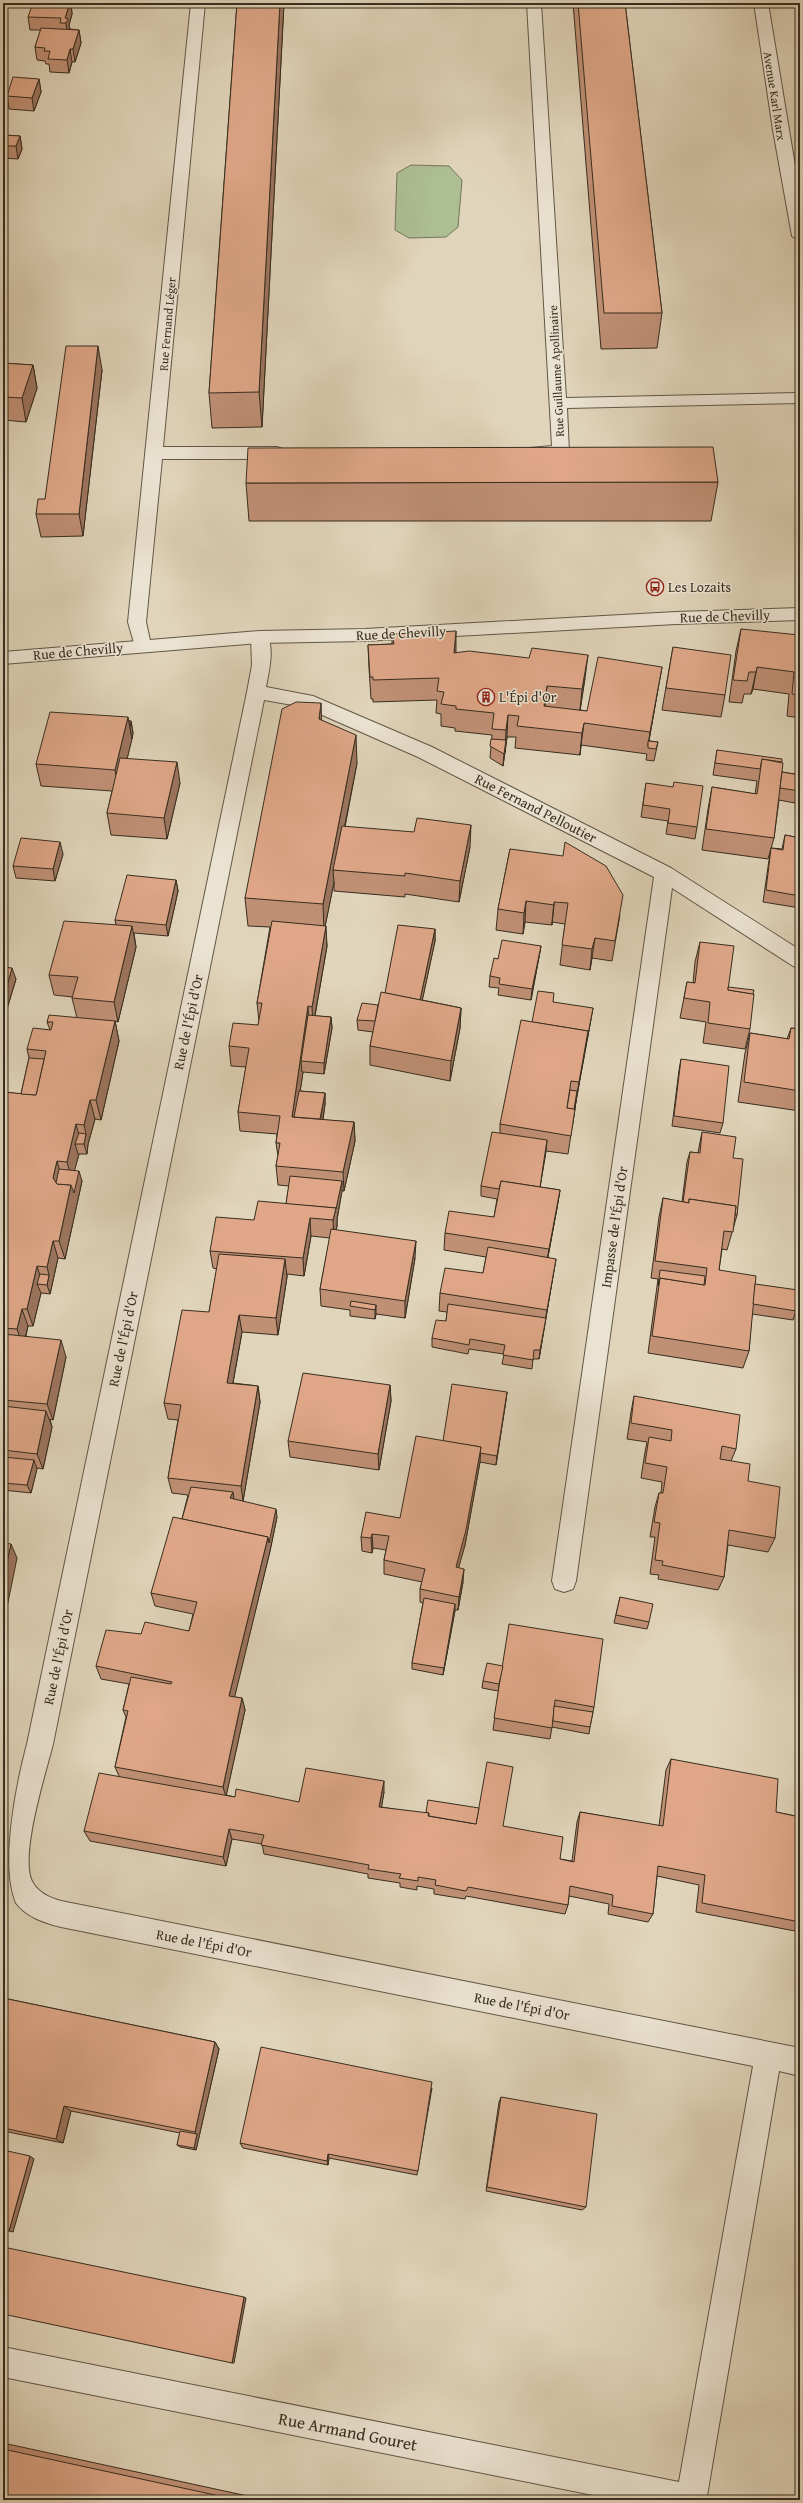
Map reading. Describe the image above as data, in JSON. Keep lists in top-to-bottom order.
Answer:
{
  "streets": {
    "street": [
      "Avenue Karl Marx",
      "Rue Fernand Léger",
      "Rue Guillaume Apollinaire",
      "Rue de Chevilly",
      "Rue Fernand Pelloutier",
      "Rue de l'Épi d'Or",
      "Impasse de l'Épi d'Or",
      "Rue Armand Gouret"
    ]
  },
  "crossings": [
    ["Rue Fernand Léger", "Rue de Chevilly"],
    ["Rue de Chevilly", "Rue de l'Épi d'Or"],
    ["Rue Fernand Pelloutier", "Rue de l'Épi d'Or"],
    ["Rue Fernand Pelloutier", "Impasse de l'Épi d'Or"]
  ],
  "places": {
    "bus stop": ["Les Lozaits"],
    "building": ["L'Épi d'Or"]
  }
}
